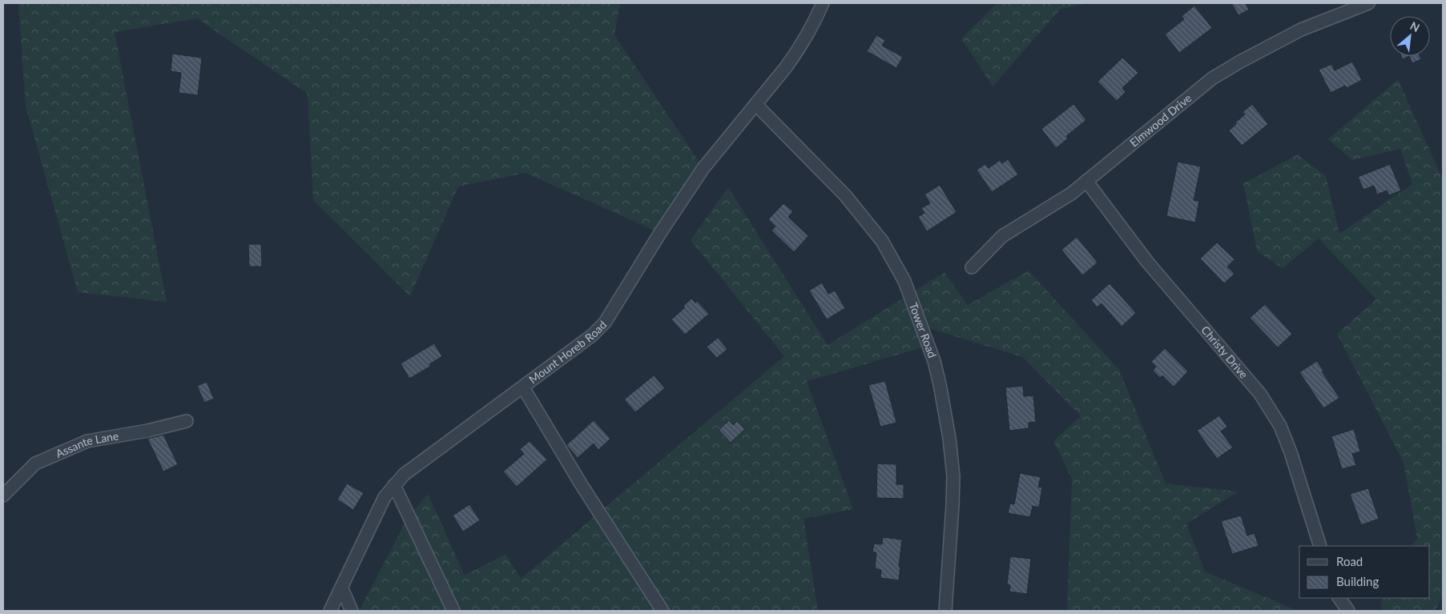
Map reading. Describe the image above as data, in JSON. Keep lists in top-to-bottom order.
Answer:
{
  "streets": {
    "street": [
      "Elmwood Drive",
      "Tower Road",
      "Mount Horeb Road",
      "Christy Drive",
      "Assante Lane"
    ]
  },
  "crossings": [
    ["Elmwood Drive", "Christy Drive"],
    ["Tower Road", "Mount Horeb Road"]
  ],
  "legend": ["Road", "Building"],
  "north": "top right"
}
